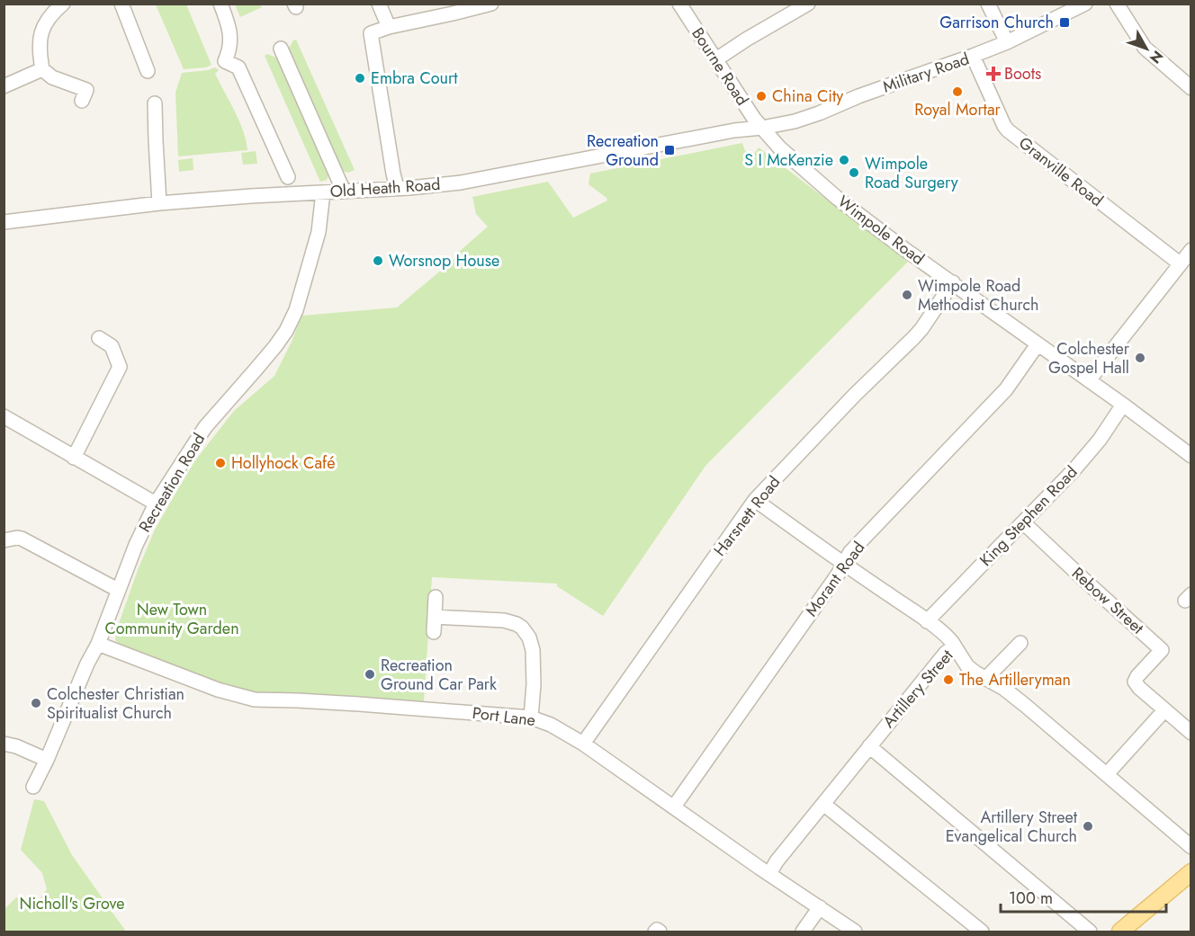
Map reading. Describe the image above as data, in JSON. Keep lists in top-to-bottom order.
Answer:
{
  "streets": {
    "street": [
      "Bourne Road",
      "Military Road",
      "Granville Road",
      "Old Heath Road",
      "Wimpole Road",
      "Recreation Road",
      "Harsnett Road",
      "King Stephen Road",
      "Morant Road",
      "Rebow Street",
      "Artillery Street",
      "Port Lane"
    ]
  },
  "crossings": [
    ["Bourne Road", "Military Road"],
    ["Bourne Road", "Old Heath Road"],
    ["Bourne Road", "Wimpole Road"],
    ["Military Road", "Granville Road"],
    ["Military Road", "Old Heath Road"],
    ["Military Road", "Wimpole Road"],
    ["Old Heath Road", "Wimpole Road"],
    ["Old Heath Road", "Recreation Road"],
    ["Wimpole Road", "Harsnett Road"],
    ["Wimpole Road", "King Stephen Road"],
    ["Wimpole Road", "Morant Road"],
    ["Recreation Road", "Port Lane"],
    ["Harsnett Road", "Port Lane"],
    ["King Stephen Road", "Rebow Street"],
    ["Morant Road", "Port Lane"],
    ["Artillery Street", "Port Lane"]
  ],
  "parks": ["New Town Community Garden", "Nicholl's Grove"],
  "places": {
    "transit": ["Garrison Church", "Recreation Ground"],
    "health": ["Boots"],
    "other": [
      "Embra Court",
      "Royal Mortar",
      "China City",
      "S I McKenzie",
      "Wimpole Road Surgery",
      "Worsnop House",
      "Wimpole Road Methodist Church",
      "Colchester Gospel Hall",
      "Hollyhock Café",
      "Recreation Ground Car Park",
      "The Artilleryman",
      "Colchester Christian Spiritualist Church",
      "Artillery Street Evangelical Church"
    ]
  },
  "scale_bar": "100 m",
  "north": "bottom right"
}
